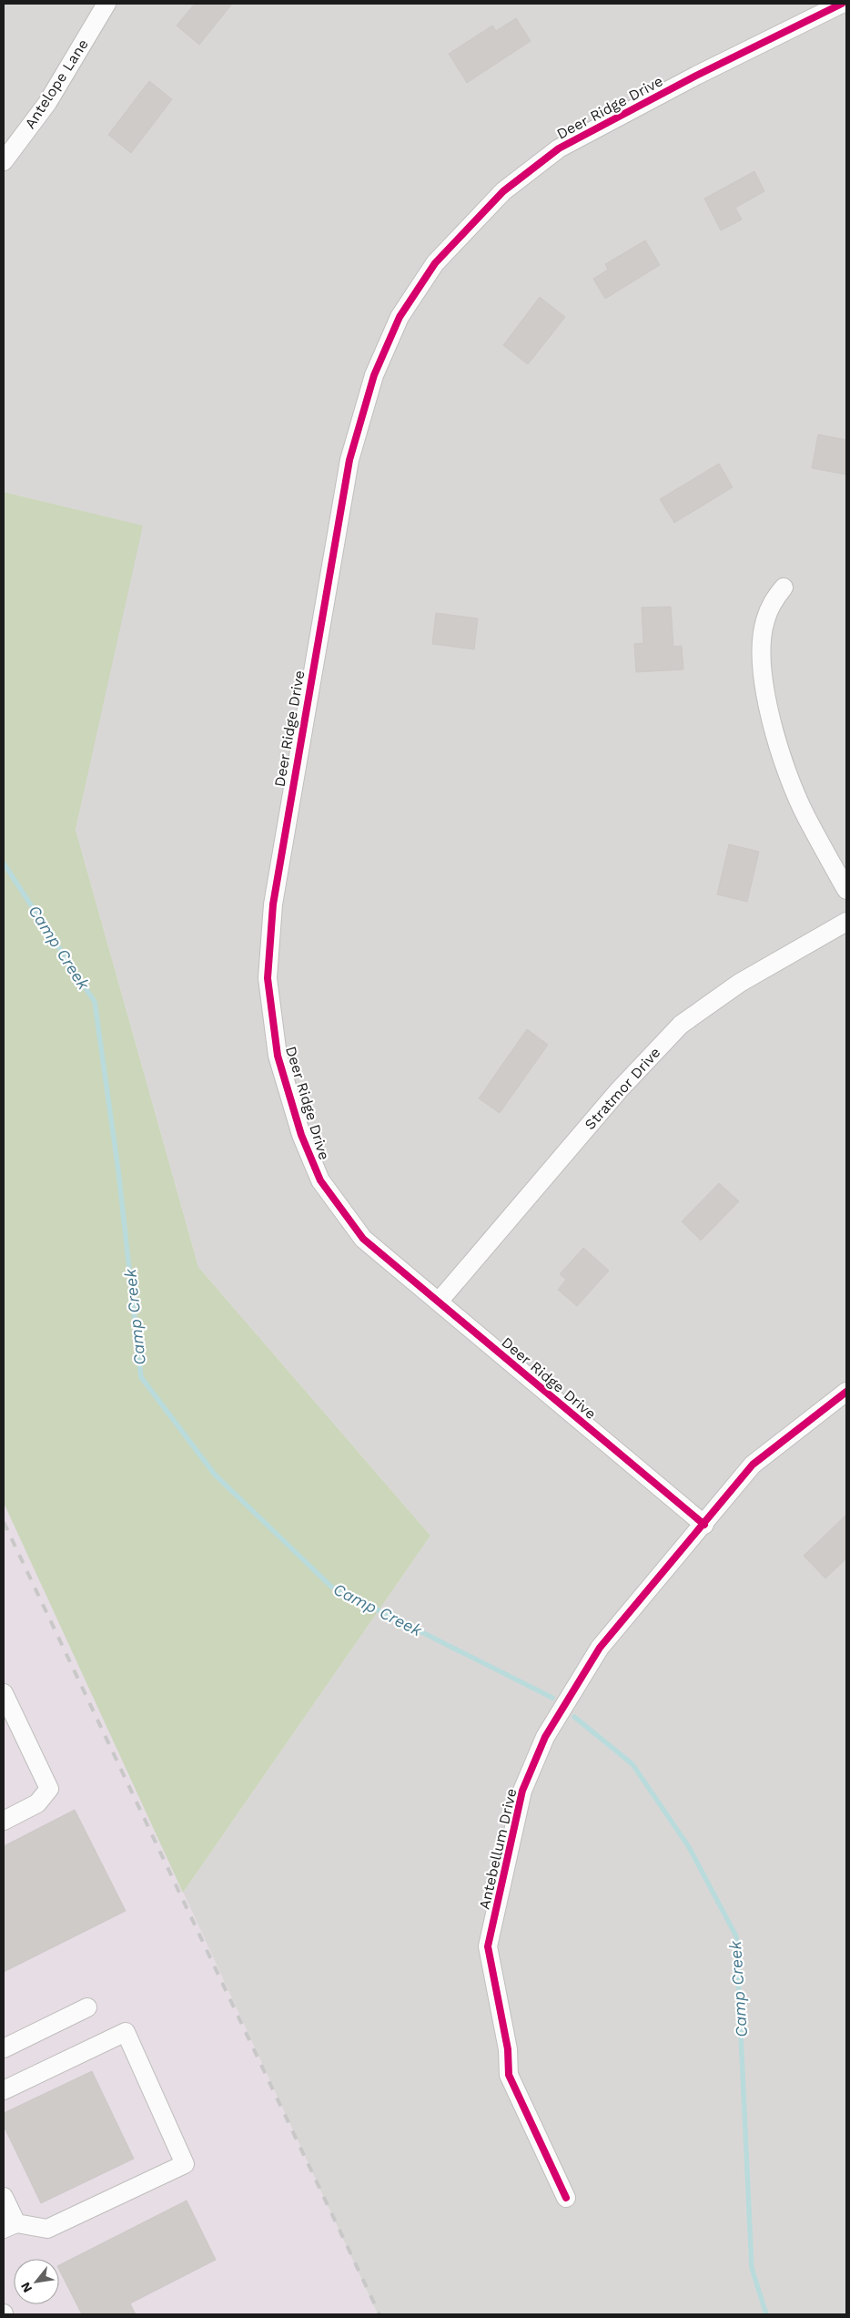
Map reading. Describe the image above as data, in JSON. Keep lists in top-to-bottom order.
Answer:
{
  "streets": {
    "street": [
      "Antelope Lane",
      "Deer Ridge Drive",
      "Stratmor Drive",
      "Antebellum Drive"
    ]
  },
  "crossings": [
    ["Deer Ridge Drive", "Stratmor Drive"],
    ["Deer Ridge Drive", "Antebellum Drive"]
  ],
  "water": ["Camp Creek"],
  "north": "bottom left"
}
